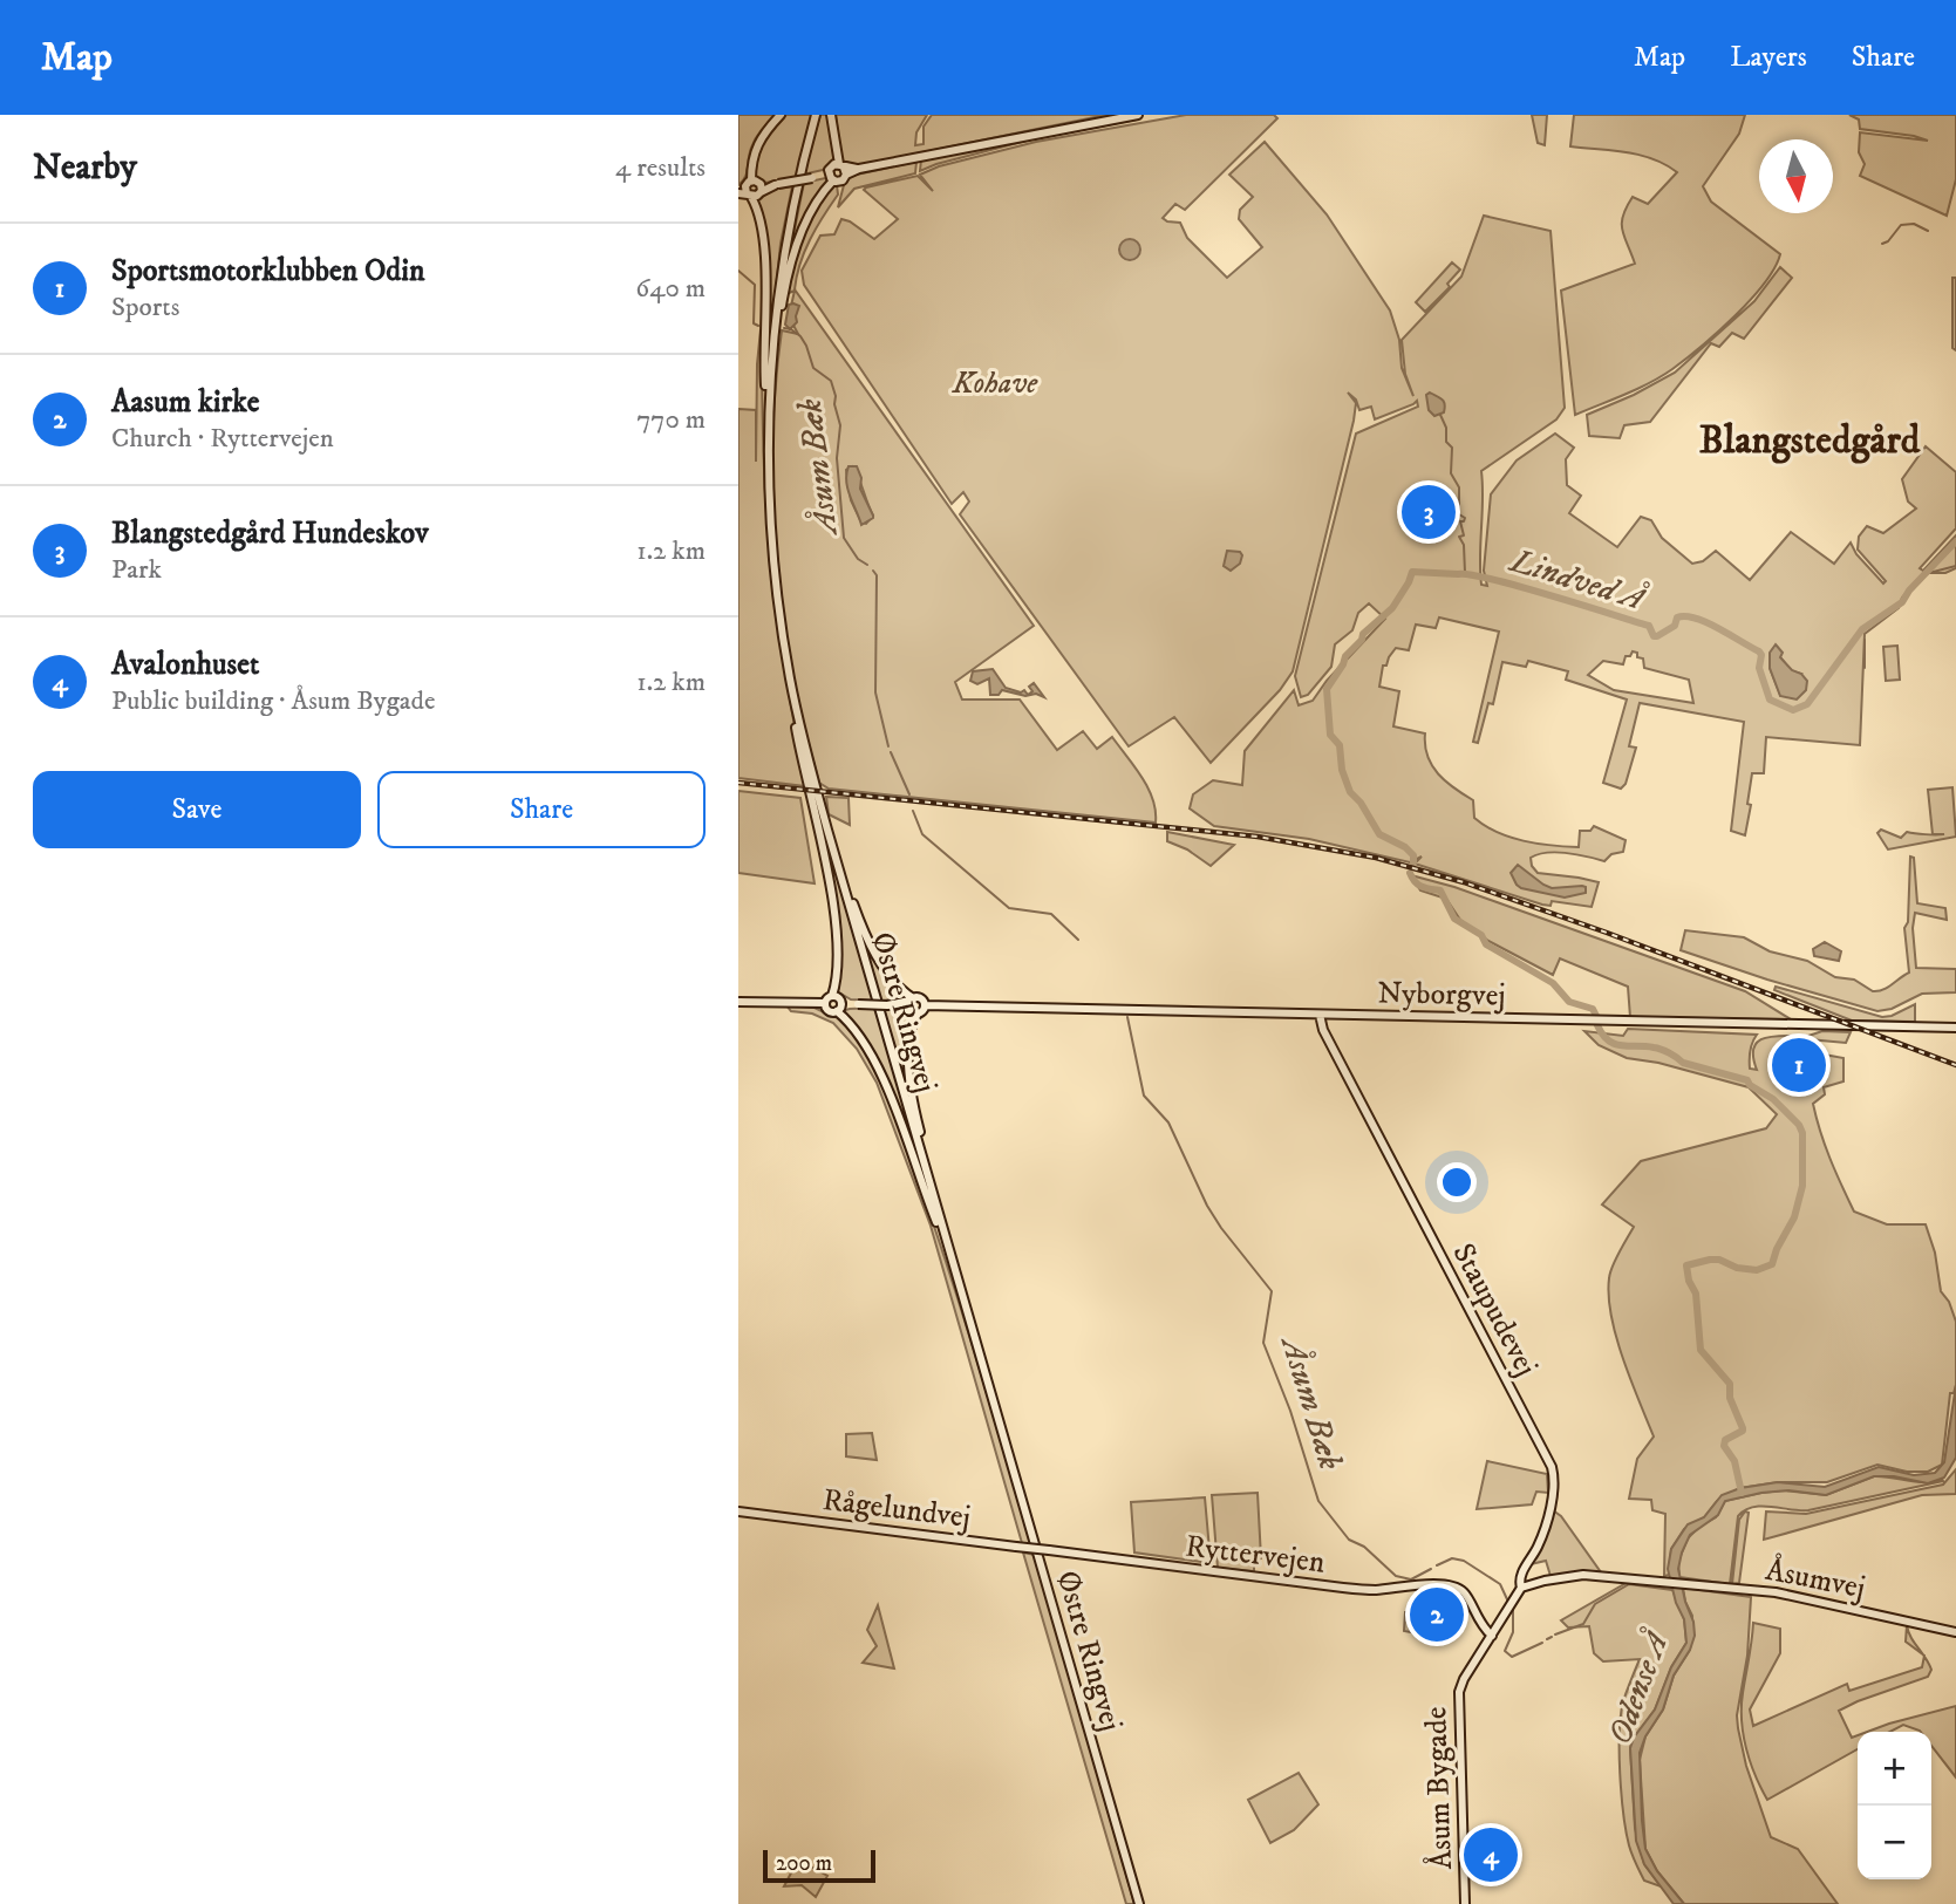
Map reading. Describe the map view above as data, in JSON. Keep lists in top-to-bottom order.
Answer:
{
  "streets": {
    "main road": [
      "Nyborgvej",
      "Østre Ringvej",
      "Staupudevej",
      "Rågelundvej",
      "Ryttervejen",
      "Åsumvej",
      "Åsum Bygade"
    ]
  },
  "crossings": [
    ["Nyborgvej", "Staupudevej"],
    ["Staupudevej", "Åsumvej"],
    ["Staupudevej", "Åsum Bygade"],
    ["Rågelundvej", "Ryttervejen"],
    ["Ryttervejen", "Åsum Bygade"],
    ["Åsumvej", "Åsum Bygade"]
  ],
  "districts": ["Blangstedgård"],
  "water": ["Åsum Bæk", "Lindved Å", "Odense Å"],
  "parks": ["Kohave"],
  "scale_bar": "200 m",
  "north": "bottom",
  "page": {
    "header": "Map",
    "nav": ["Map", "Layers", "Share"],
    "heading": ["Nearby", "4 results"],
    "list": [
      {
        "mark": "1",
        "name": "Sportsmotorklubben Odin",
        "note": "Sports",
        "value": "640 m"
      },
      {
        "mark": "2",
        "name": "Aasum kirke",
        "note": "Church · Ryttervejen",
        "value": "770 m"
      },
      {
        "mark": "3",
        "name": "Blangstedgård Hundeskov",
        "note": "Park",
        "value": "1.2 km"
      },
      {
        "mark": "4",
        "name": "Avalonhuset",
        "note": "Public building · Åsum Bygade",
        "value": "1.2 km"
      }
    ],
    "pins": [
      "3",
      "1",
      "2",
      "4"
    ],
    "buttons": ["Save", "Share"],
    "map_buttons": ["+", "−"],
    "scale": "200 m"
  }
}
